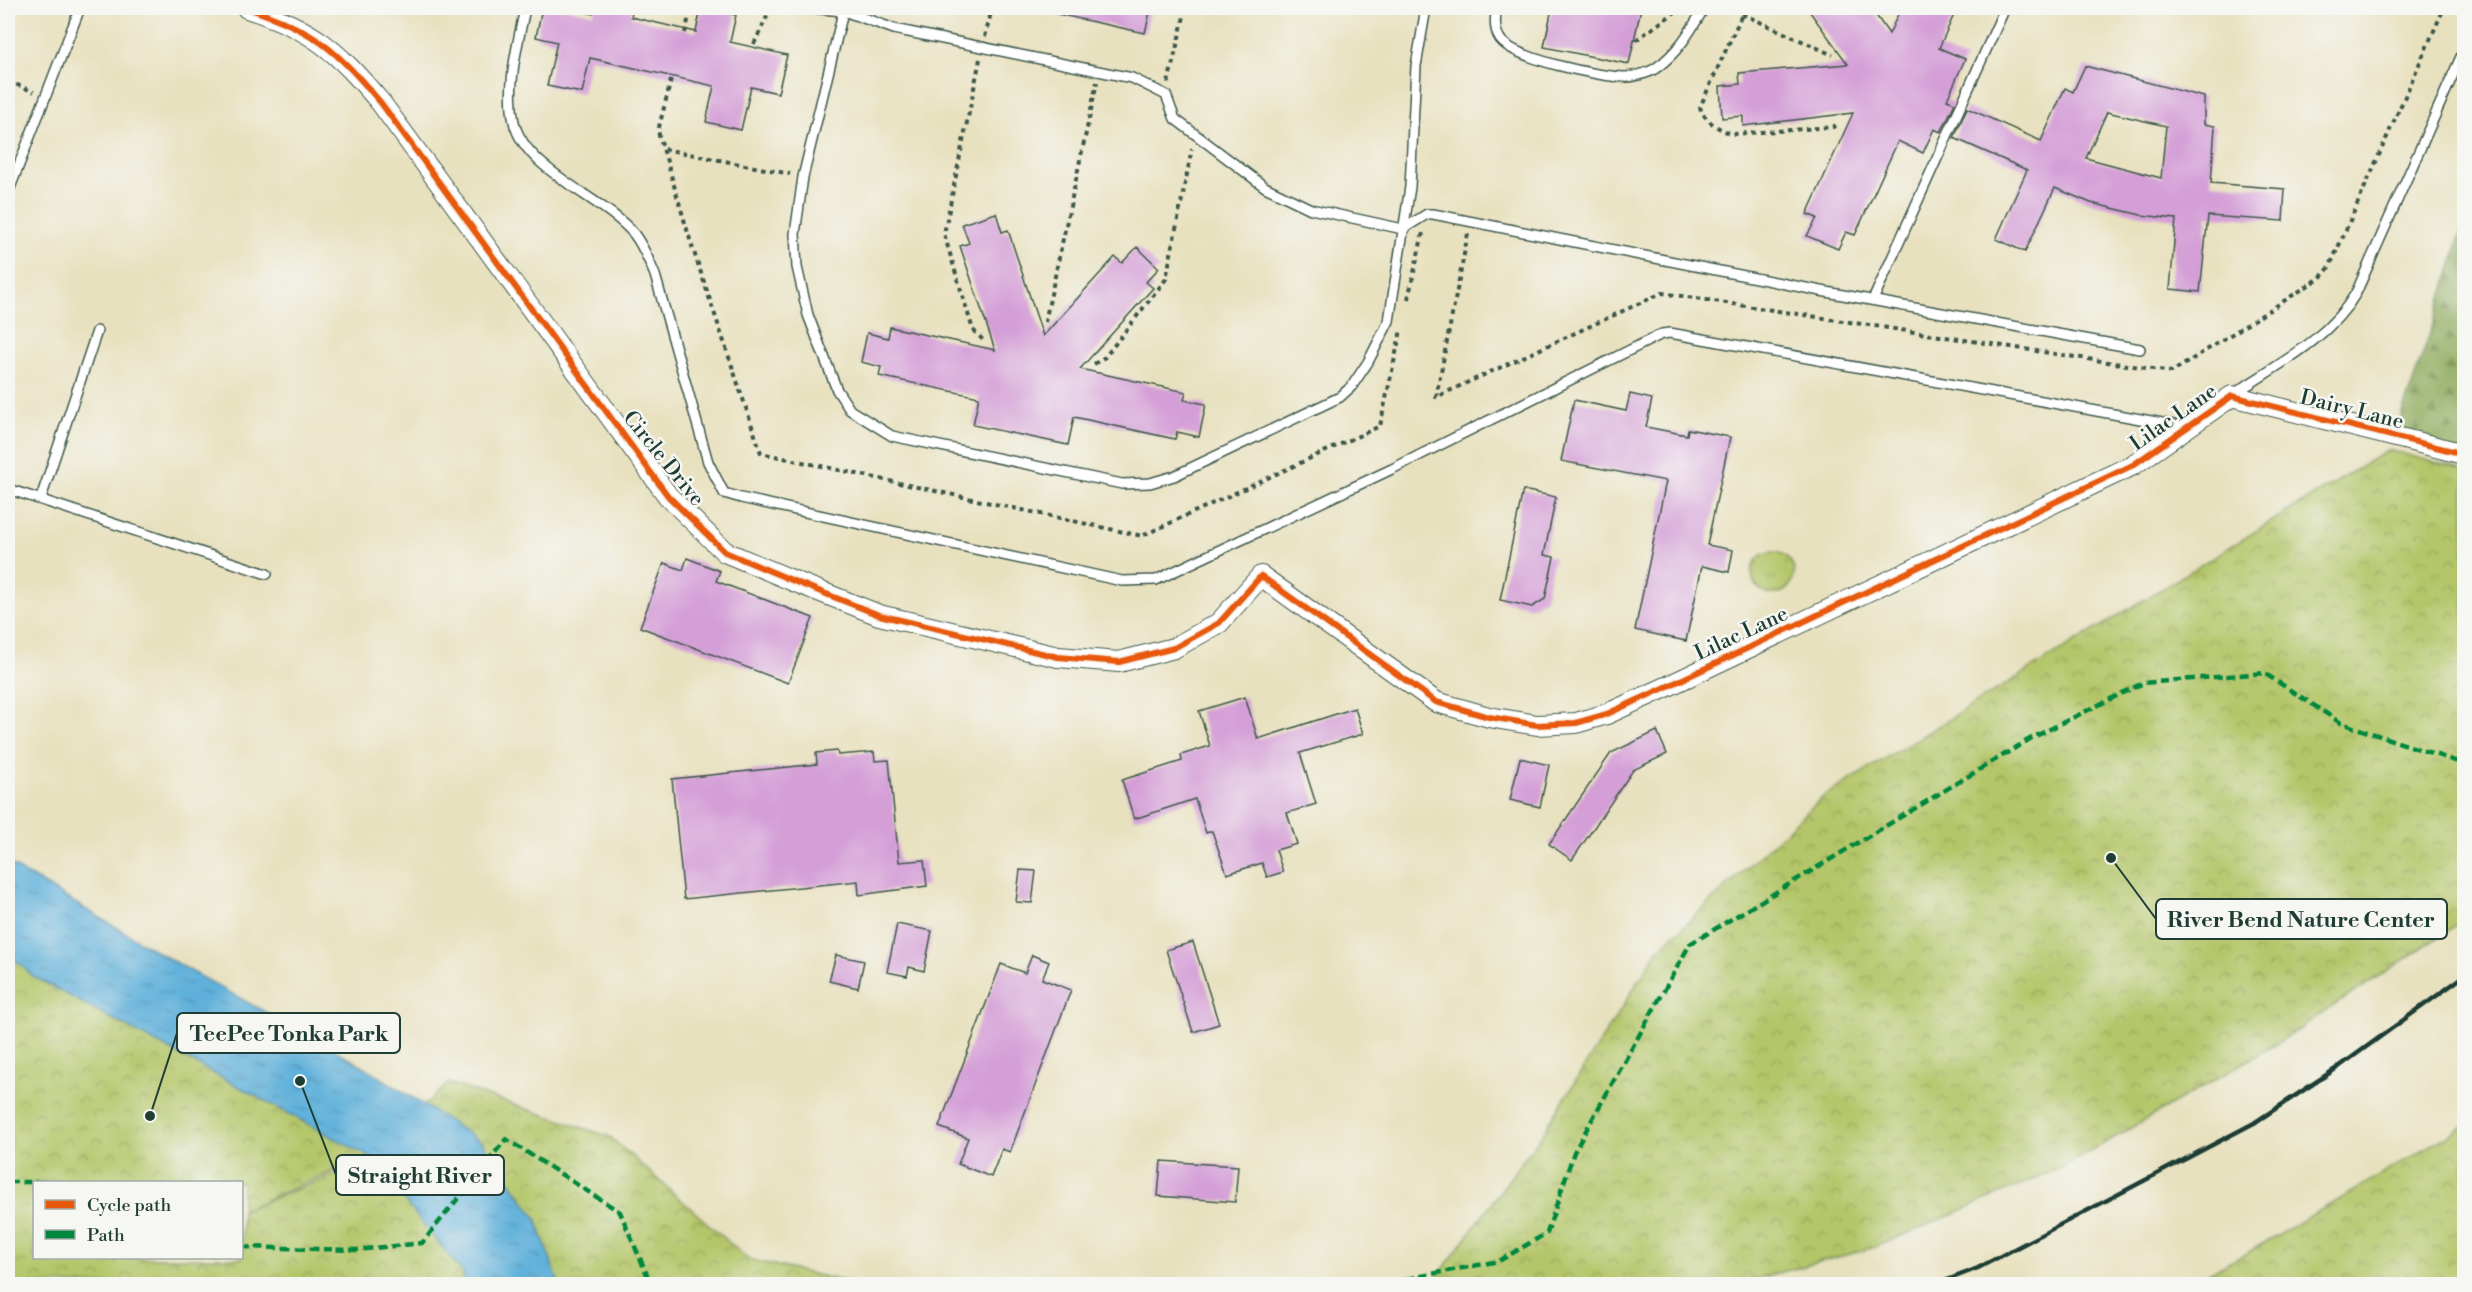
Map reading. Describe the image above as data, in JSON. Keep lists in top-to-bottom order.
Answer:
{
  "streets": {
    "street": ["Dairy Lane", "Lilac Lane", "Circle Drive"]
  },
  "crossings": [
    ["Dairy Lane", "Lilac Lane"],
    ["Lilac Lane", "Circle Drive"]
  ],
  "places": ["River Bend Nature Center", "Straight River", "TeePee Tonka Park"],
  "legend": ["Cycle path", "Path"]
}
